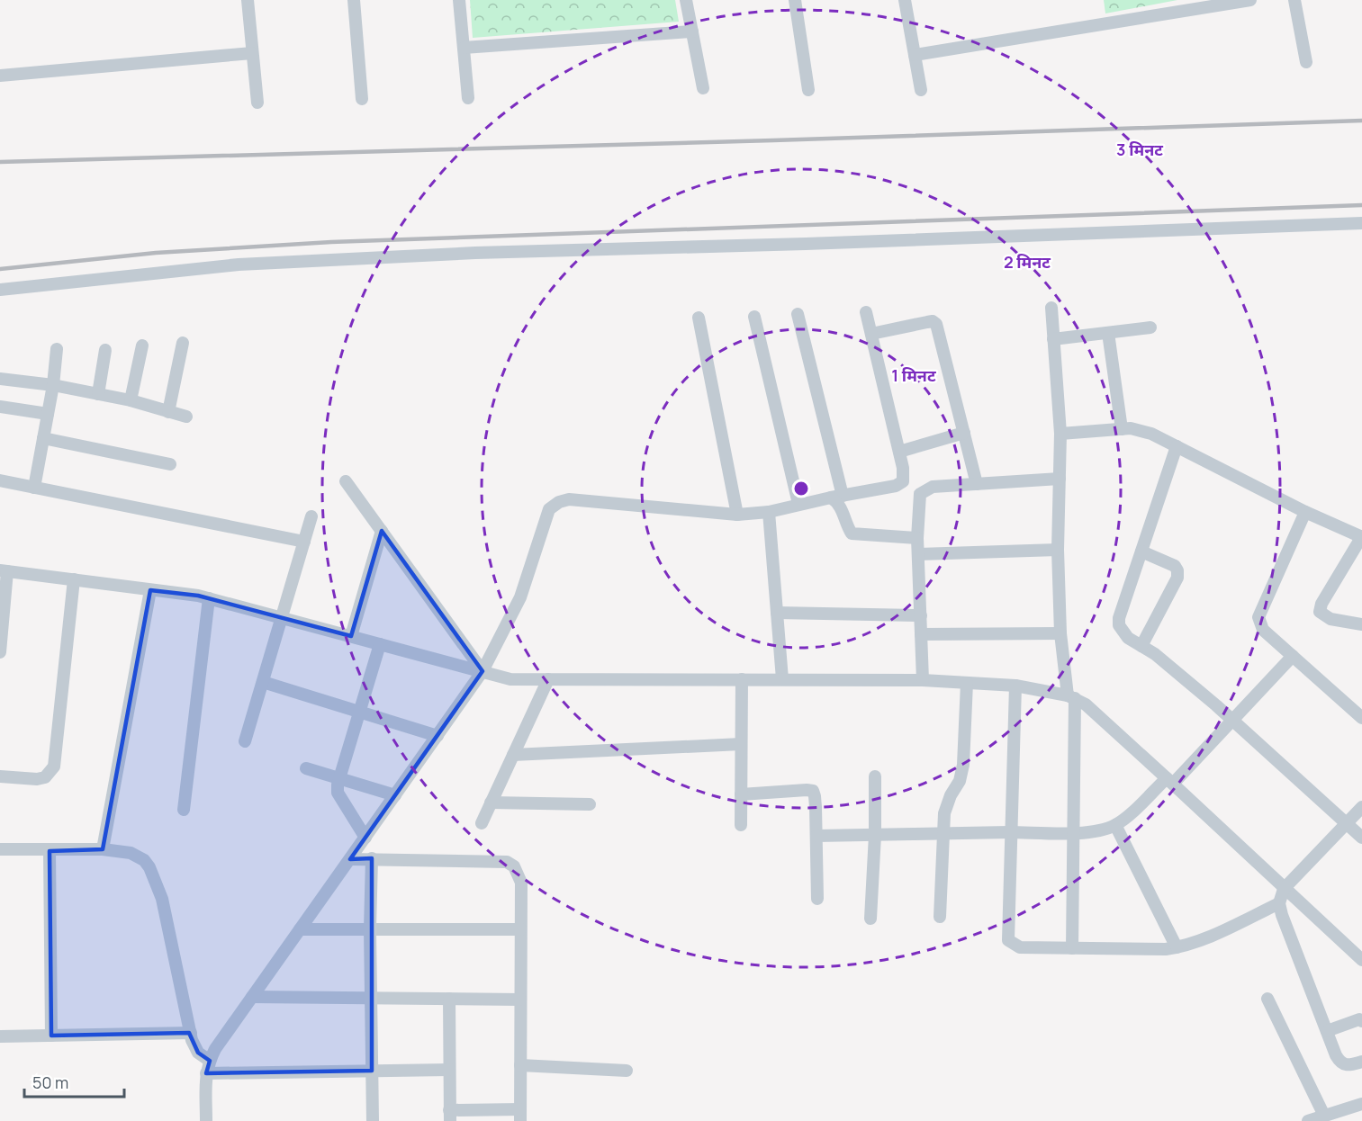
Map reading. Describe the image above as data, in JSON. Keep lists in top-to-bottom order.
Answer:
{
  "scale_bar": "50 m",
  "rings": ["3 मिनट", "2 मिनट", "1 मिनट"]
}
